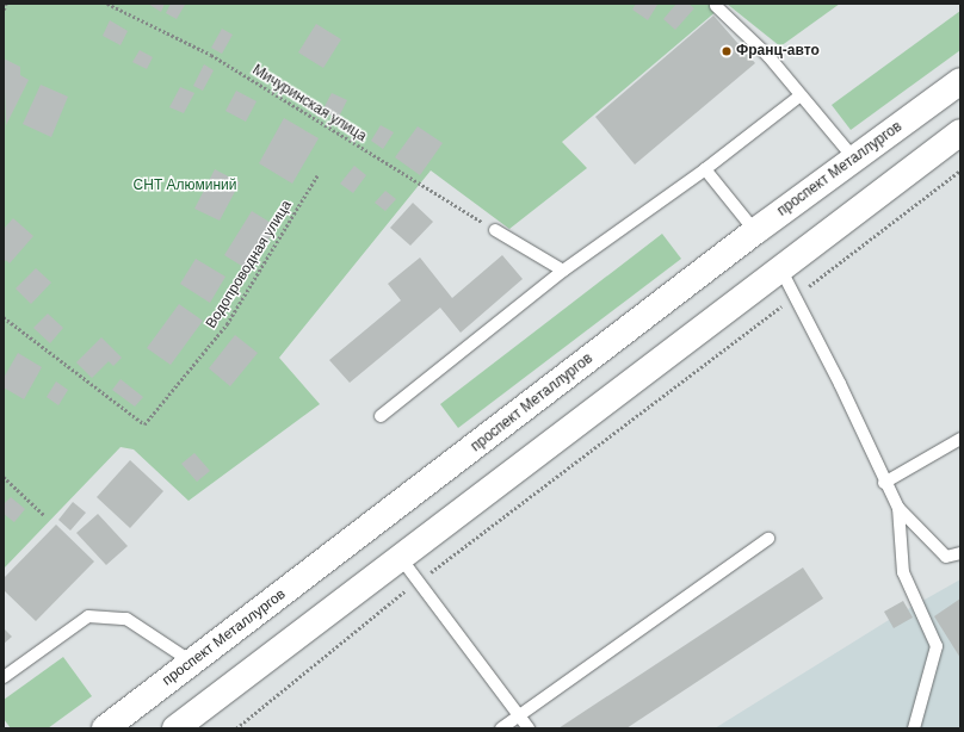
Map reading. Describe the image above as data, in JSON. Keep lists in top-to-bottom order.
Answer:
{
  "streets": {
    "main road": ["проспект Металлургов"],
    "path": ["Мичуринская улица", "Водопроводная улица"]
  },
  "parks": ["СНТ Алюминий"],
  "places": ["Франц-авто"]
}
